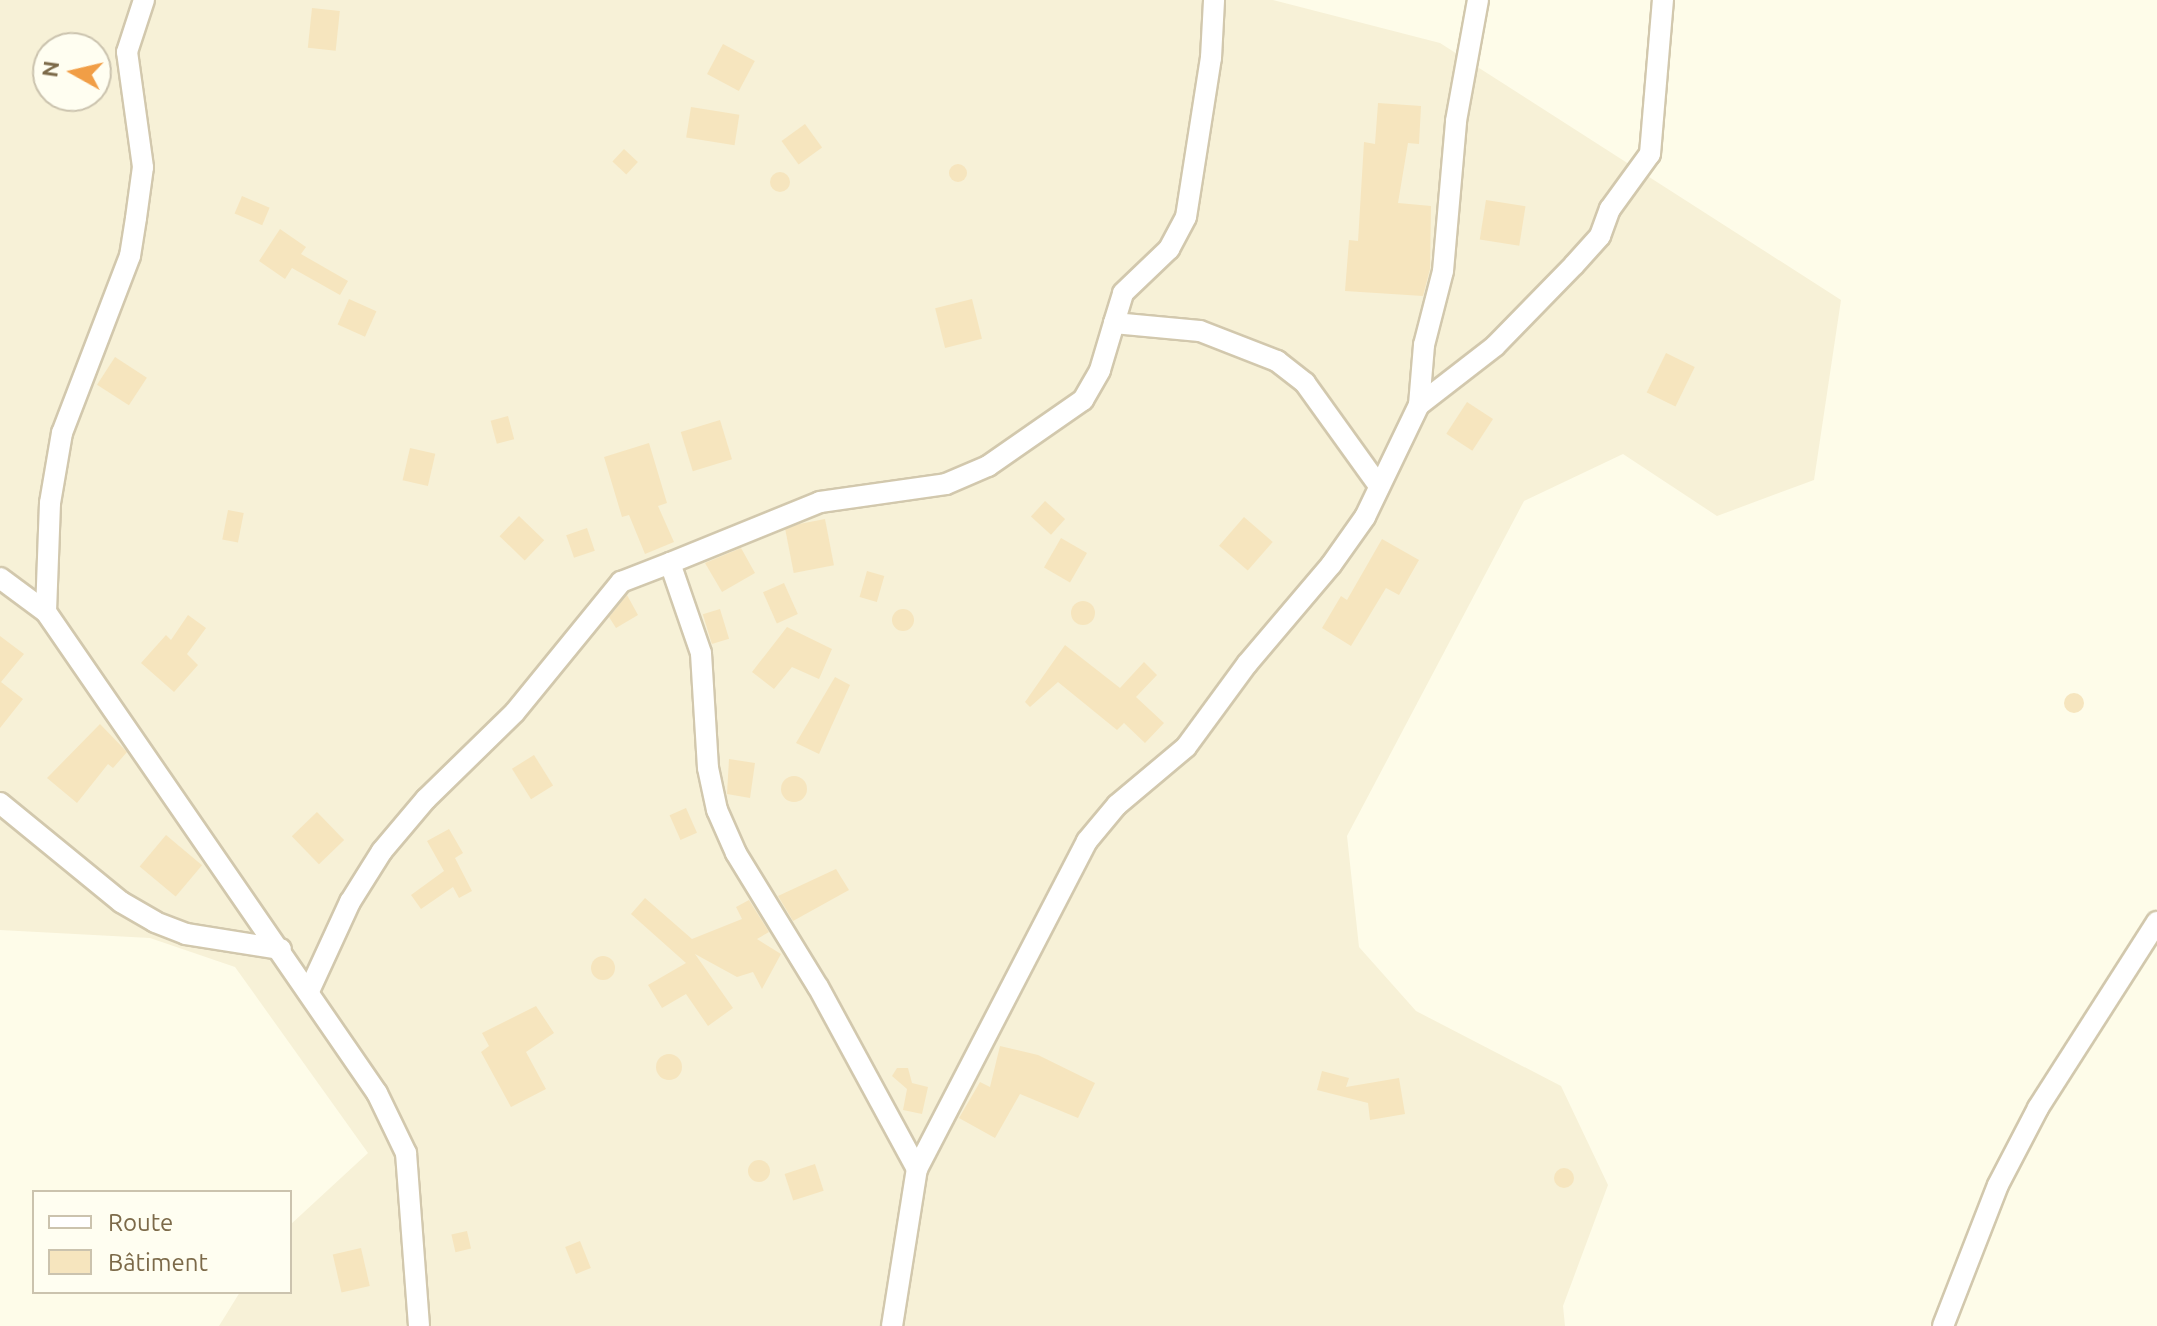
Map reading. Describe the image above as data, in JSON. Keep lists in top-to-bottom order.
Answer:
{
  "legend": ["Route", "Bâtiment"],
  "north": "left"
}
